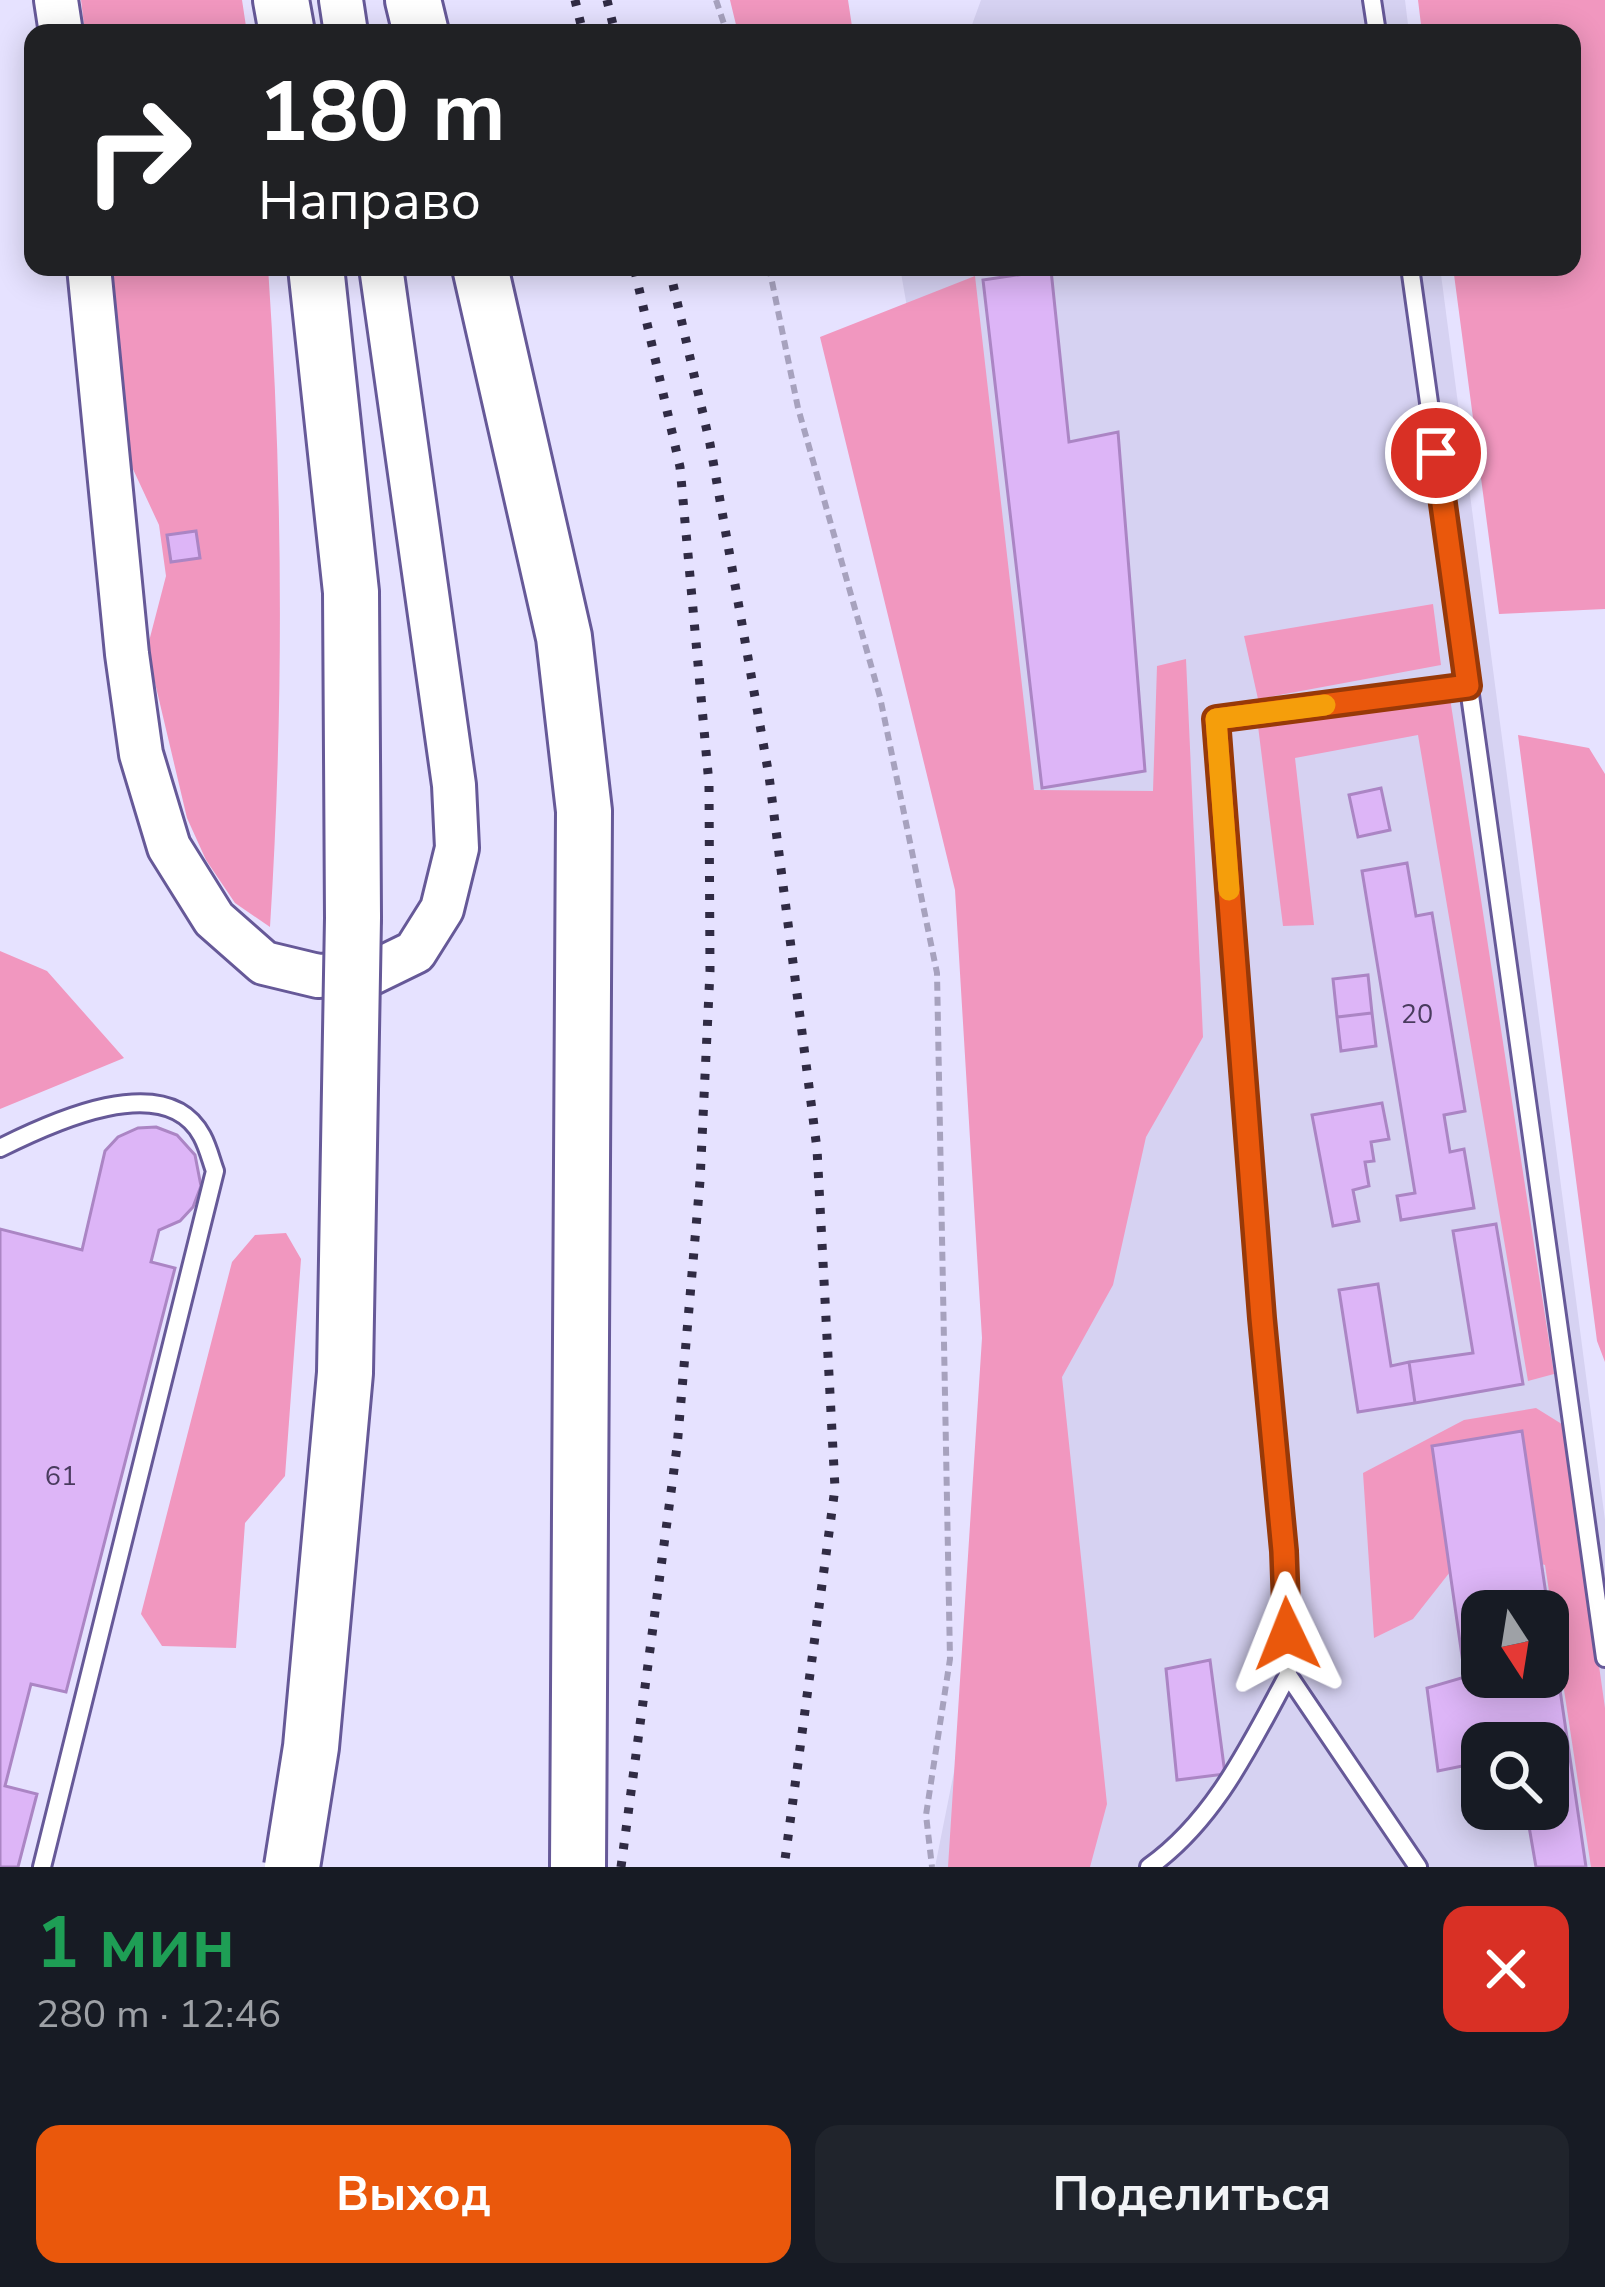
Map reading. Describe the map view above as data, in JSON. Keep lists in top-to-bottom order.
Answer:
{
  "house_numbers": ["20", "61"],
  "north": "bottom",
  "page": {
    "turn": ["180 m", "Направо"],
    "heading": ["1 мин", "280 m · 12:46"],
    "buttons": ["Выход", "Поделиться"]
  }
}
